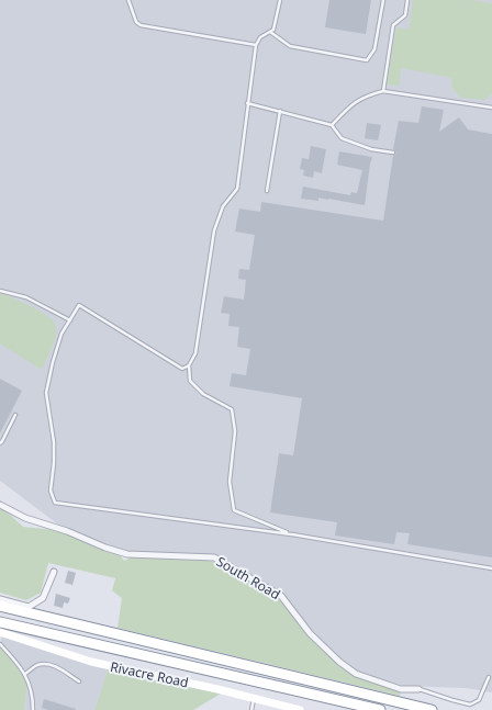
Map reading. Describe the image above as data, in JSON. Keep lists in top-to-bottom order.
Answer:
{
  "streets": {
    "main road": ["Rivacre Road"],
    "street": ["South Road"]
  }
}
